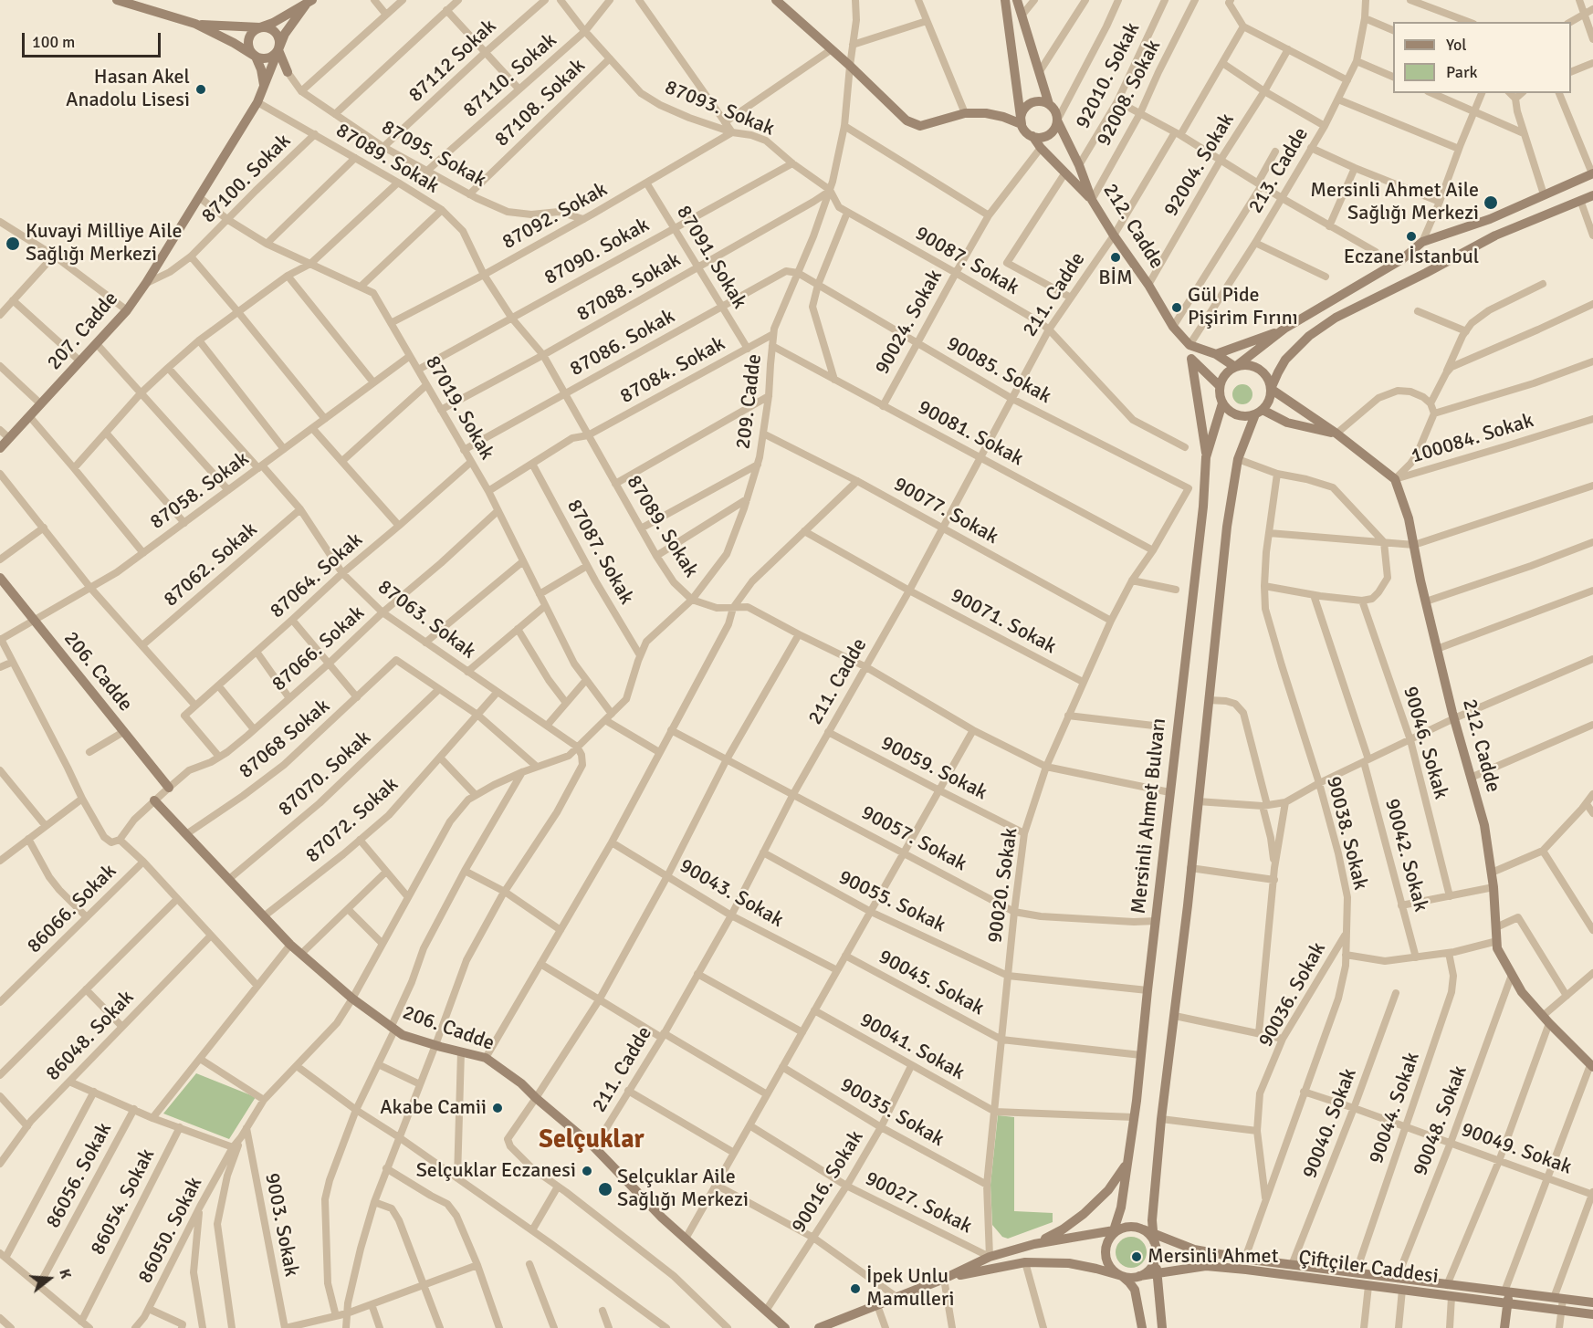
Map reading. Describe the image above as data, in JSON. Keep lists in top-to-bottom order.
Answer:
{
  "streets": {
    "street": [
      "87112 Sokak",
      "87110. Sokak",
      "92010. Sokak",
      "92008. Sokak",
      "87108. Sokak",
      "87093. Sokak",
      "87095. Sokak",
      "87089. Sokak",
      "92004. Sokak",
      "213. Cadde",
      "87100. Sokak",
      "87092. Sokak",
      "212. Cadde",
      "87090. Sokak",
      "87091. Sokak",
      "90087. Sokak",
      "87088. Sokak",
      "211. Cadde",
      "90024. Sokak",
      "207. Cadde",
      "87086. Sokak",
      "87084. Sokak",
      "90085. Sokak",
      "209. Cadde",
      "87019. Sokak",
      "90081. Sokak",
      "100084. Sokak",
      "87058. Sokak",
      "90077. Sokak",
      "87087. Sokak",
      "87062. Sokak",
      "87064. Sokak",
      "87063. Sokak",
      "90071. Sokak",
      "87066. Sokak",
      "206. Cadde",
      "87068 Sokak",
      "90046. Sokak",
      "90059. Sokak",
      "87070. Sokak",
      "Mersinli Ahmet Bulvarı",
      "87072. Sokak",
      "90038. Sokak",
      "90057. Sokak",
      "90042. Sokak",
      "90020. Sokak",
      "90043. Sokak",
      "90055. Sokak",
      "86066. Sokak",
      "90045. Sokak",
      "90036. Sokak",
      "86048. Sokak",
      "90041. Sokak",
      "90044. Sokak",
      "90035. Sokak",
      "90048. Sokak",
      "90040. Sokak",
      "90049. Sokak",
      "86056. Sokak",
      "90016. Sokak",
      "86054. Sokak",
      "90027. Sokak",
      "9003. Sokak",
      "86050. Sokak",
      "Çiftçiler Caddesi"
    ]
  },
  "crossings": [
    ["87112 Sokak", "87095. Sokak"],
    ["87110. Sokak", "87093. Sokak"],
    ["87110. Sokak", "87095. Sokak"],
    ["92010. Sokak", "212. Cadde"],
    ["92008. Sokak", "212. Cadde"],
    ["87108. Sokak", "87093. Sokak"],
    ["87108. Sokak", "87095. Sokak"],
    ["87093. Sokak", "87092. Sokak"],
    ["87093. Sokak", "87090. Sokak"],
    ["87093. Sokak", "90087. Sokak"],
    ["87093. Sokak", "87088. Sokak"],
    ["87093. Sokak", "209. Cadde"],
    ["87095. Sokak", "87092. Sokak"],
    ["87089. Sokak", "87100. Sokak"],
    ["87089. Sokak", "87092. Sokak"],
    ["87089. Sokak", "87090. Sokak"],
    ["87089. Sokak", "87088. Sokak"],
    ["87089. Sokak", "211. Cadde"],
    ["87089. Sokak", "207. Cadde"],
    ["87089. Sokak", "87086. Sokak"],
    ["87089. Sokak", "87084. Sokak"],
    ["87089. Sokak", "209. Cadde"],
    ["87089. Sokak", "Mersinli Ahmet Bulvarı"],
    ["87089. Sokak", "90020. Sokak"],
    ["92004. Sokak", "212. Cadde"],
    ["213. Cadde", "212. Cadde"],
    ["87100. Sokak", "207. Cadde"],
    ["87100. Sokak", "87019. Sokak"],
    ["87092. Sokak", "87091. Sokak"],
    ["87092. Sokak", "87019. Sokak"],
    ["212. Cadde", "211. Cadde"],
    ["212. Cadde", "100084. Sokak"],
    ["212. Cadde", "90048. Sokak"],
    ["87090. Sokak", "87091. Sokak"],
    ["87090. Sokak", "87019. Sokak"],
    ["87091. Sokak", "87088. Sokak"],
    ["87091. Sokak", "87086. Sokak"],
    ["87091. Sokak", "87084. Sokak"],
    ["90087. Sokak", "87088. Sokak"],
    ["90087. Sokak", "211. Cadde"],
    ["90087. Sokak", "90024. Sokak"],
    ["90087. Sokak", "209. Cadde"],
    ["87088. Sokak", "209. Cadde"],
    ["87088. Sokak", "87019. Sokak"],
    ["211. Cadde", "90085. Sokak"],
    ["211. Cadde", "90081. Sokak"],
    ["211. Cadde", "90077. Sokak"],
    ["211. Cadde", "90071. Sokak"],
    ["211. Cadde", "206. Cadde"],
    ["211. Cadde", "90059. Sokak"],
    ["211. Cadde", "90057. Sokak"],
    ["211. Cadde", "90043. Sokak"],
    ["211. Cadde", "90055. Sokak"],
    ["90024. Sokak", "90085. Sokak"],
    ["90024. Sokak", "90081. Sokak"],
    ["207. Cadde", "87019. Sokak"],
    ["87086. Sokak", "90085. Sokak"],
    ["87086. Sokak", "209. Cadde"],
    ["87086. Sokak", "87019. Sokak"],
    ["87084. Sokak", "209. Cadde"],
    ["90085. Sokak", "209. Cadde"],
    ["90085. Sokak", "90020. Sokak"],
    ["209. Cadde", "87019. Sokak"],
    ["209. Cadde", "90081. Sokak"],
    ["209. Cadde", "90077. Sokak"],
    ["209. Cadde", "87087. Sokak"],
    ["209. Cadde", "87063. Sokak"],
    ["87019. Sokak", "87058. Sokak"],
    ["87019. Sokak", "87064. Sokak"],
    ["87019. Sokak", "87066. Sokak"],
    ["90081. Sokak", "90020. Sokak"],
    ["87058. Sokak", "87063. Sokak"],
    ["87058. Sokak", "206. Cadde"],
    ["90077. Sokak", "90020. Sokak"],
    ["87062. Sokak", "87063. Sokak"],
    ["87064. Sokak", "87063. Sokak"],
    ["87064. Sokak", "87066. Sokak"],
    ["87063. Sokak", "87066. Sokak"],
    ["87063. Sokak", "87072. Sokak"],
    ["90071. Sokak", "90020. Sokak"],
    ["87066. Sokak", "206. Cadde"],
    ["206. Cadde", "87068 Sokak"],
    ["206. Cadde", "87070. Sokak"],
    ["206. Cadde", "87072. Sokak"],
    ["206. Cadde", "90016. Sokak"],
    ["87068 Sokak", "87070. Sokak"],
    ["90059. Sokak", "90020. Sokak"],
    ["Mersinli Ahmet Bulvarı", "90057. Sokak"],
    ["Mersinli Ahmet Bulvarı", "90055. Sokak"],
    ["Mersinli Ahmet Bulvarı", "Çiftçiler Caddesi"],
    ["90038. Sokak", "90036. Sokak"],
    ["90038. Sokak", "90049. Sokak"],
    ["90038. Sokak", "Çiftçiler Caddesi"],
    ["90057. Sokak", "90020. Sokak"],
    ["90020. Sokak", "90055. Sokak"],
    ["90020. Sokak", "90045. Sokak"],
    ["90020. Sokak", "90041. Sokak"],
    ["90020. Sokak", "90035. Sokak"],
    ["90020. Sokak", "90027. Sokak"],
    ["90041. Sokak", "90016. Sokak"],
    ["90044. Sokak", "90049. Sokak"],
    ["90044. Sokak", "Çiftçiler Caddesi"],
    ["90035. Sokak", "90016. Sokak"],
    ["90048. Sokak", "90049. Sokak"],
    ["90048. Sokak", "Çiftçiler Caddesi"],
    ["90040. Sokak", "90049. Sokak"],
    ["90040. Sokak", "Çiftçiler Caddesi"],
    ["90016. Sokak", "90027. Sokak"]
  ],
  "districts": ["Selçuklar"],
  "places": [
    "Hasan Akel Anadolu Lisesi",
    "Mersinli Ahmet Aile Sağlığı Merkezi",
    "Eczane İstanbul",
    "Kuvayi Milliye Aile Sağlığı Merkezi",
    "BİM",
    "Gül Pide Pişirim Fırını",
    "Akabe Camii",
    "Selçuklar Eczanesi",
    "Selçuklar Aile Sağlığı Merkezi",
    "Mersinli Ahmet",
    "İpek Unlu Mamulleri"
  ],
  "legend": ["Yol", "Park"],
  "scale_bar": "100 m",
  "north": "right"
}
